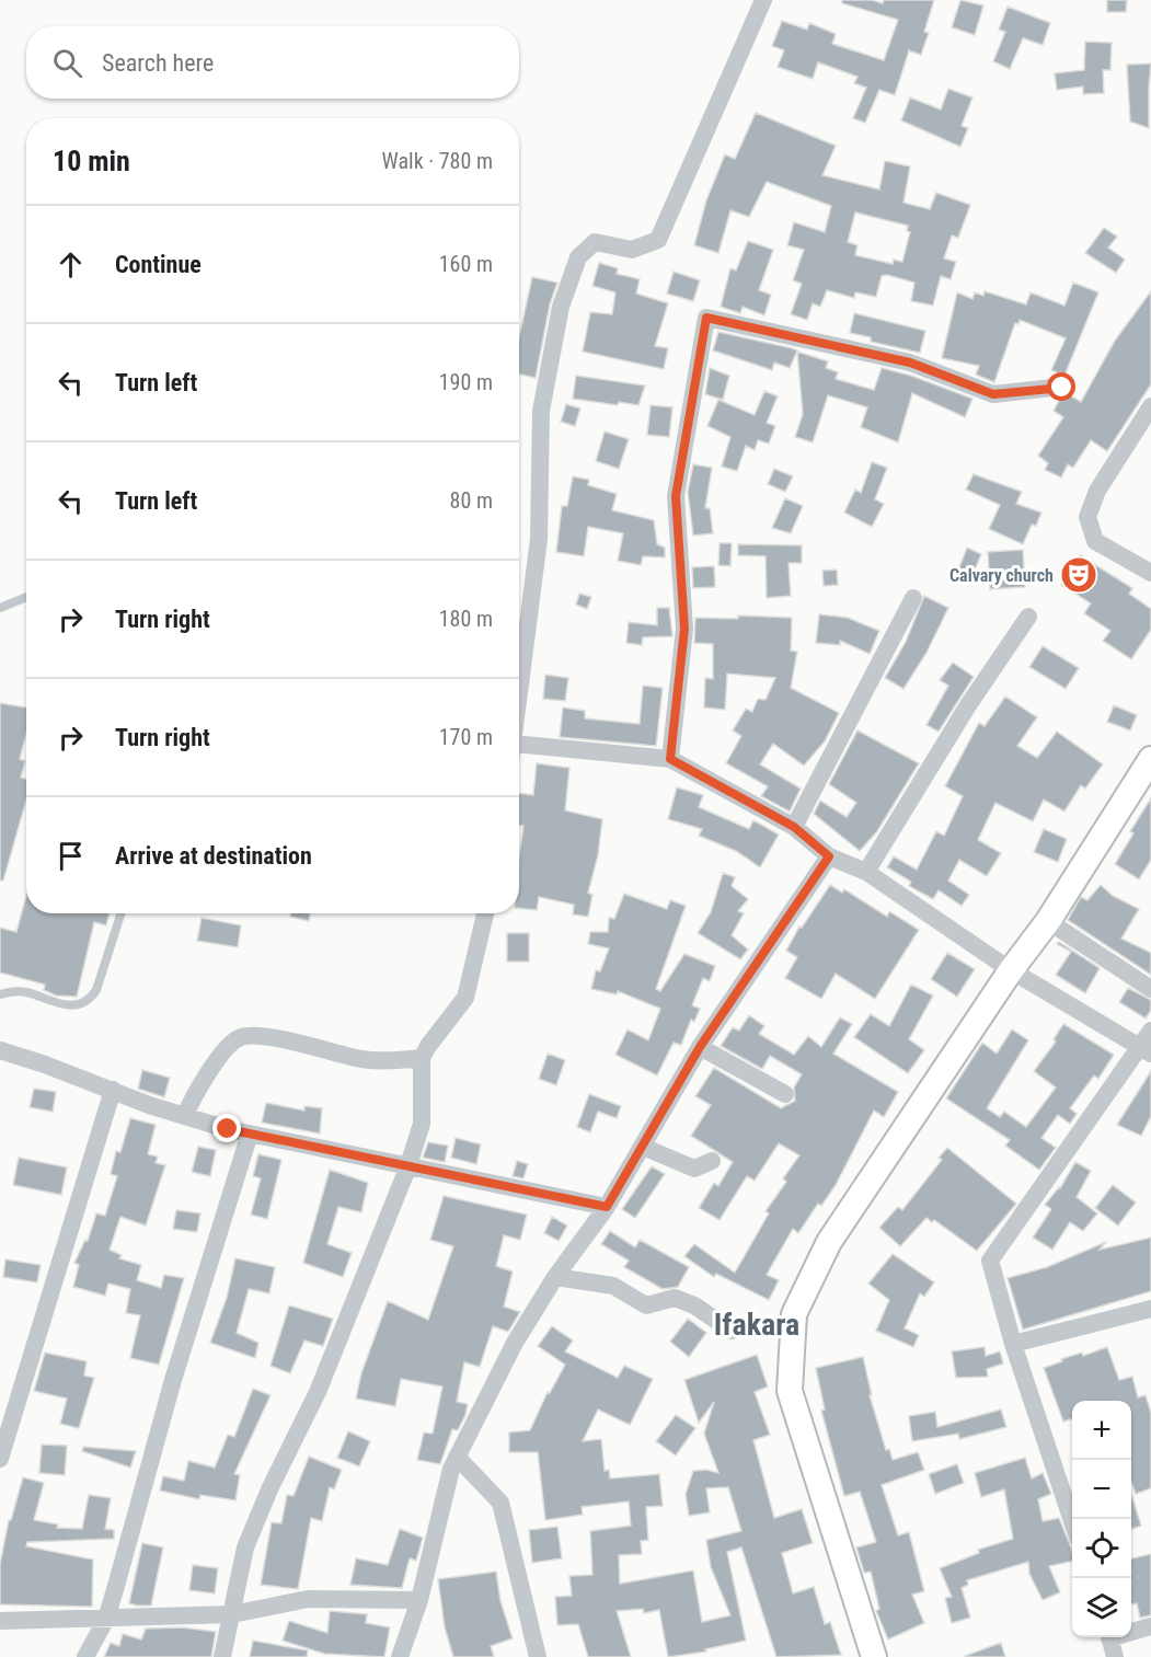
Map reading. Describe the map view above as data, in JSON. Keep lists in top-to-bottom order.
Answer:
{
  "districts": ["Ifakara"],
  "places": {
    "theatre": ["Calvary church"]
  },
  "page": {
    "search": "Search here",
    "heading": ["10 min", "Walk · 780 m"],
    "list": [
      ["Continue", "160 m"],
      ["Turn left", "190 m"],
      ["Turn left", "80 m"],
      ["Turn right", "180 m"],
      ["Turn right", "170 m"],
      "Arrive at destination"
    ],
    "map_buttons": ["+", "−"]
  }
}
